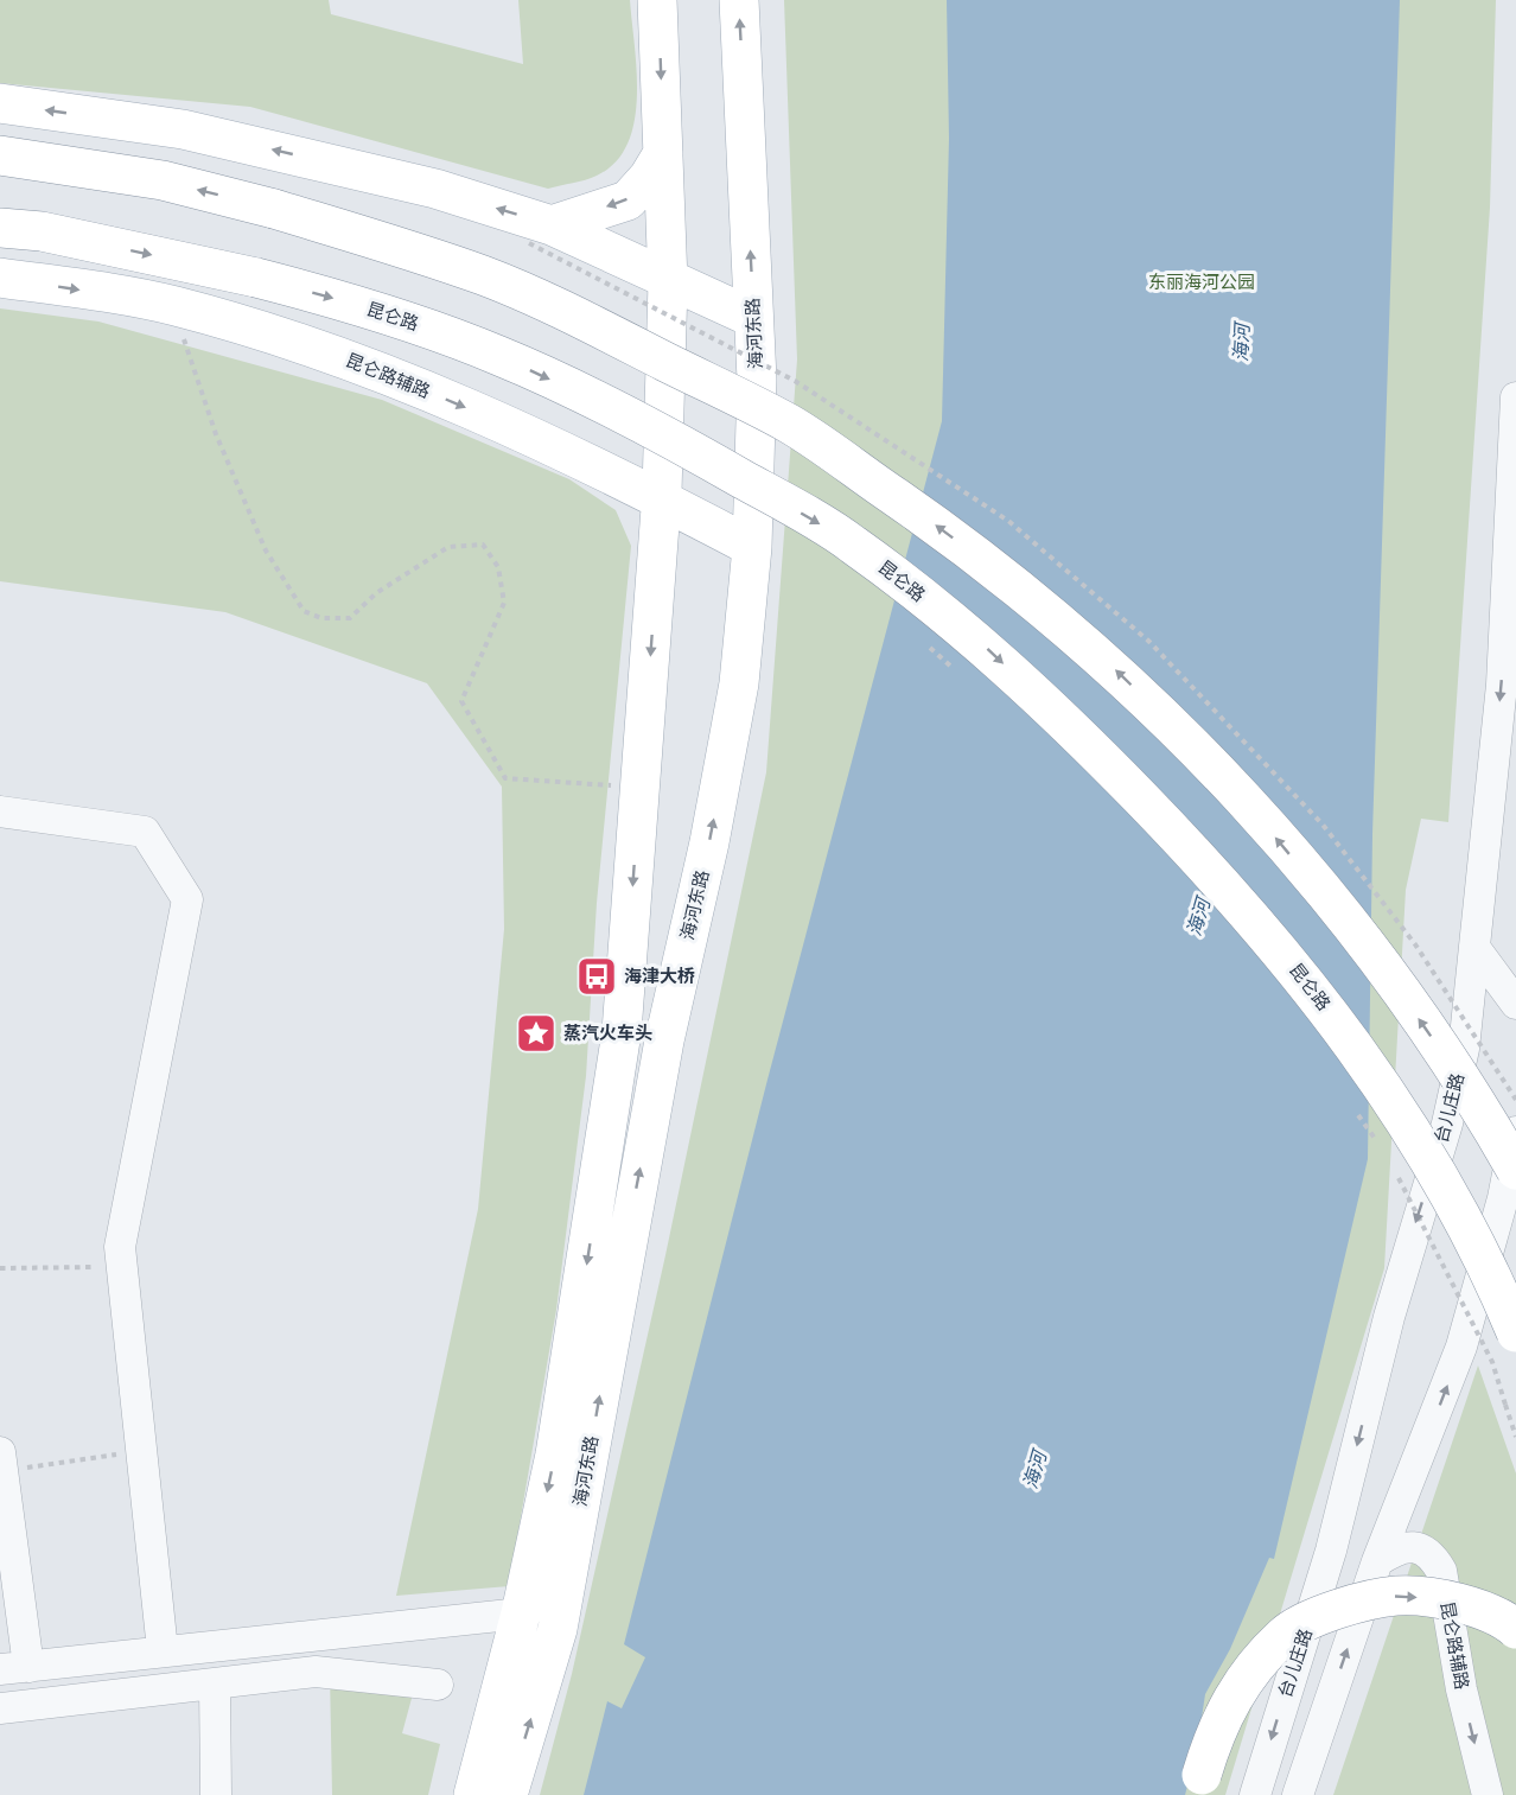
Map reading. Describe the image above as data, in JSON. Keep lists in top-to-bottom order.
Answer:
{
  "streets": {
    "main road": ["昆仑路", "海河东路", "昆仑路辅路"],
    "street": ["台儿庄路"]
  },
  "crossings": [
    ["海河东路", "昆仑路辅路"]
  ],
  "water": ["海河"],
  "parks": ["东丽海河公园"],
  "places": {
    "bus stop": ["海津大桥"],
    "place": ["蒸汽火车头"]
  }
}
